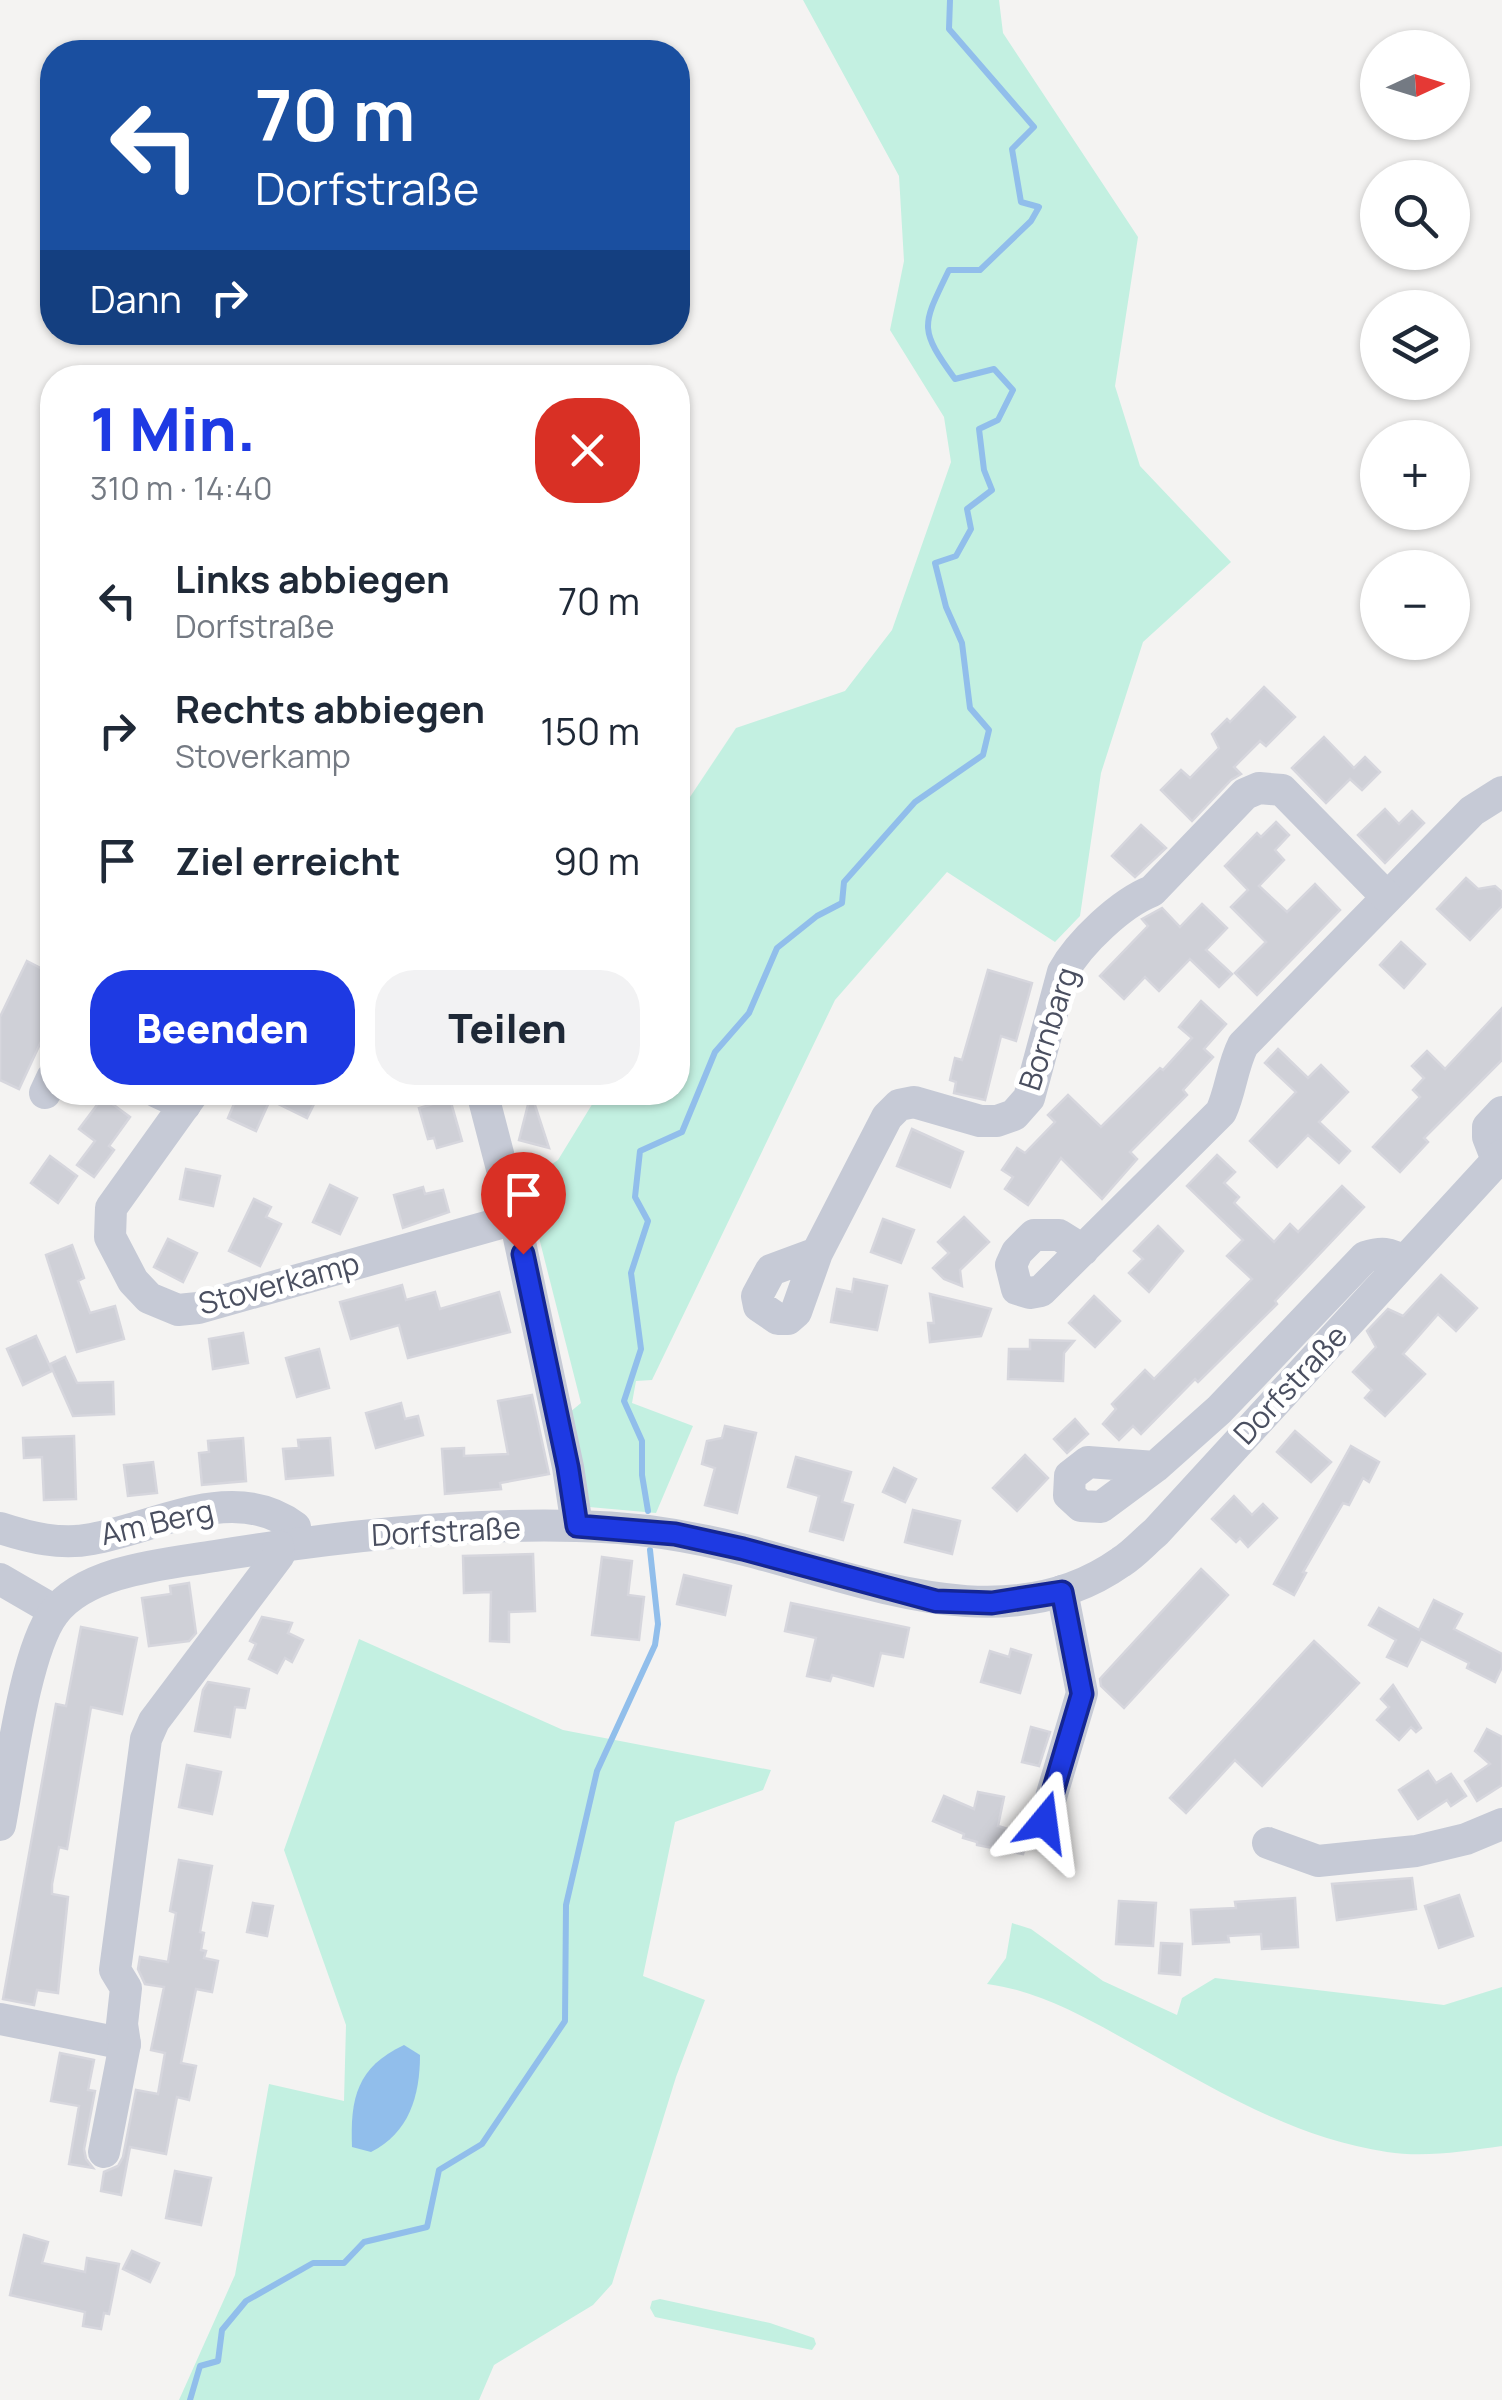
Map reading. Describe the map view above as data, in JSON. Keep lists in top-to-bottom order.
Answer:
{
  "streets": {
    "street": [
      "Bornbarg",
      "Stoverkamp",
      "Dorfstraße",
      "Am Berg"
    ]
  },
  "crossings": [
    ["Dorfstraße", "Am Berg"]
  ],
  "north": "right",
  "page": {
    "map_buttons": ["+", "−"],
    "turn": ["70 m", "Dorfstraße"],
    "then": "Dann",
    "heading": ["1 Min.", "310 m · 14:40"],
    "list": [
      {
        "name": "Links abbiegen",
        "note": "Dorfstraße",
        "value": "70 m"
      },
      {
        "name": "Rechts abbiegen",
        "note": "Stoverkamp",
        "value": "150 m"
      },
      {
        "name": "Ziel erreicht",
        "value": "90 m"
      }
    ],
    "buttons": ["Beenden", "Teilen"]
  }
}
